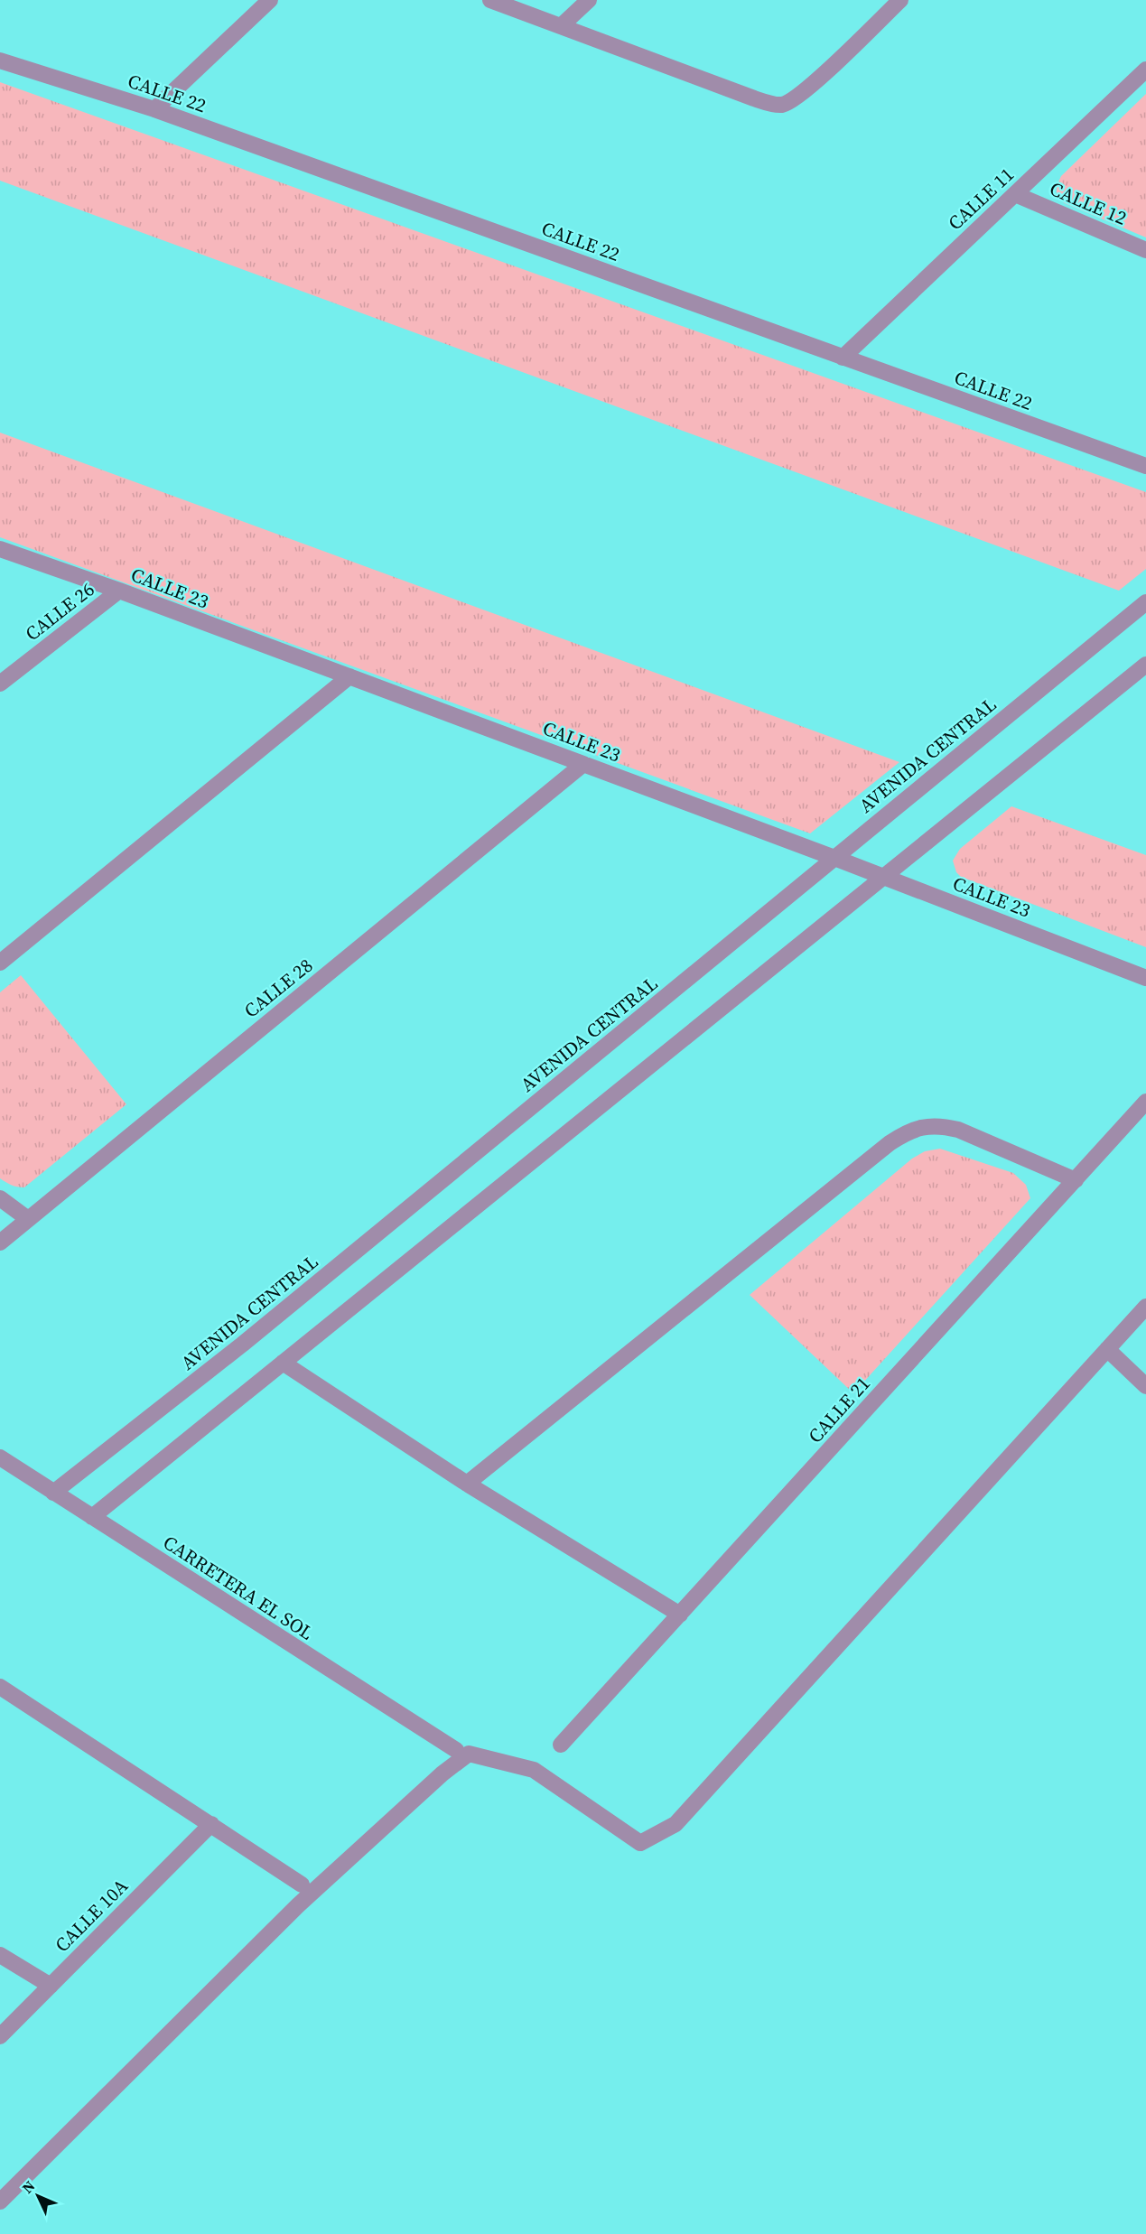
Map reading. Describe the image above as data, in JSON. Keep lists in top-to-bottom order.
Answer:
{
  "streets": {
    "street": [
      "CALLE 22",
      "CALLE 11",
      "CALLE 12",
      "CALLE 23",
      "CALLE 26",
      "AVENIDA CENTRAL",
      "CALLE 28",
      "CALLE 21",
      "CARRETERA EL SOL",
      "CALLE 10A"
    ]
  },
  "crossings": [
    ["CALLE 22", "CALLE 11"],
    ["CALLE 11", "CALLE 12"],
    ["CALLE 23", "CALLE 26"],
    ["CALLE 23", "AVENIDA CENTRAL"],
    ["CALLE 23", "CALLE 28"],
    ["AVENIDA CENTRAL", "CARRETERA EL SOL"]
  ],
  "north": "top left"
}
